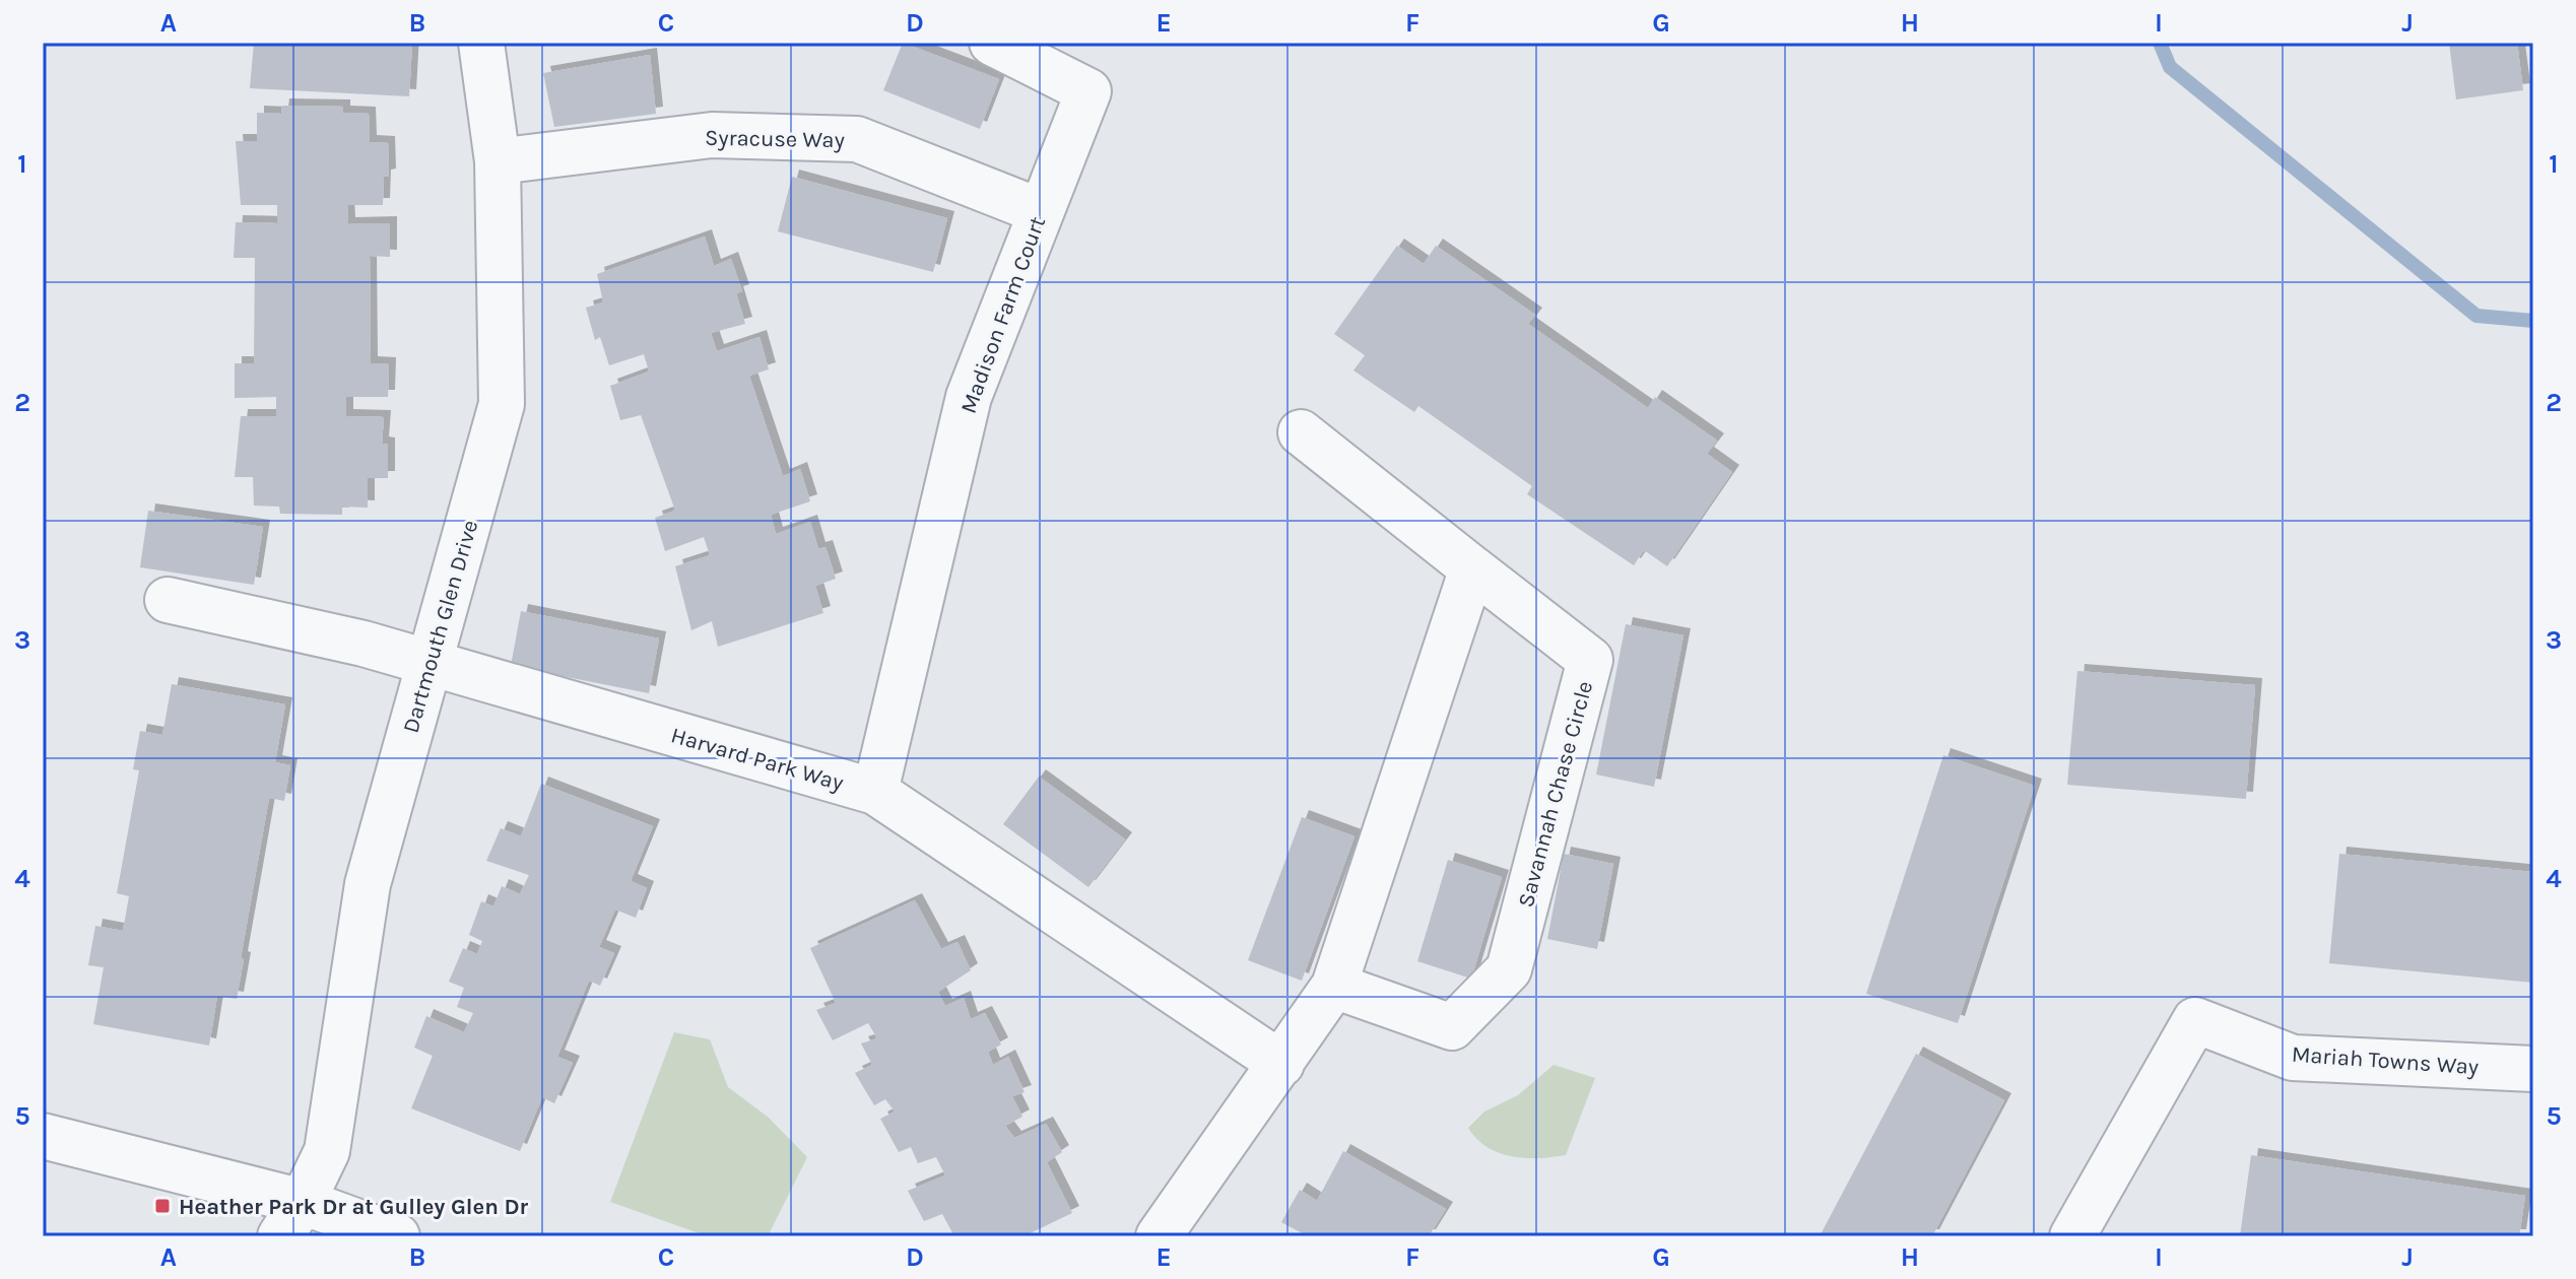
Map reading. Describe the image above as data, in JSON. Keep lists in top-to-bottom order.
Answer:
{
  "streets": {
    "street": [
      "Syracuse Way",
      "Madison Farm Court",
      "Dartmouth Glen Drive",
      "Harvard Park Way",
      "Savannah Chase Circle",
      "Mariah Towns Way"
    ]
  },
  "crossings": [
    ["Syracuse Way", "Madison Farm Court"],
    ["Syracuse Way", "Dartmouth Glen Drive"],
    ["Madison Farm Court", "Harvard Park Way"],
    ["Dartmouth Glen Drive", "Harvard Park Way"]
  ],
  "places": {
    "transit": ["Heather Park Dr at Gulley Glen Dr"]
  },
  "grid": {
    "columns": [
      "A",
      "B",
      "C",
      "D",
      "E",
      "F",
      "G",
      "H",
      "I",
      "J"
    ],
    "rows": [
      "1",
      "2",
      "3",
      "4",
      "5"
    ]
  }
}
